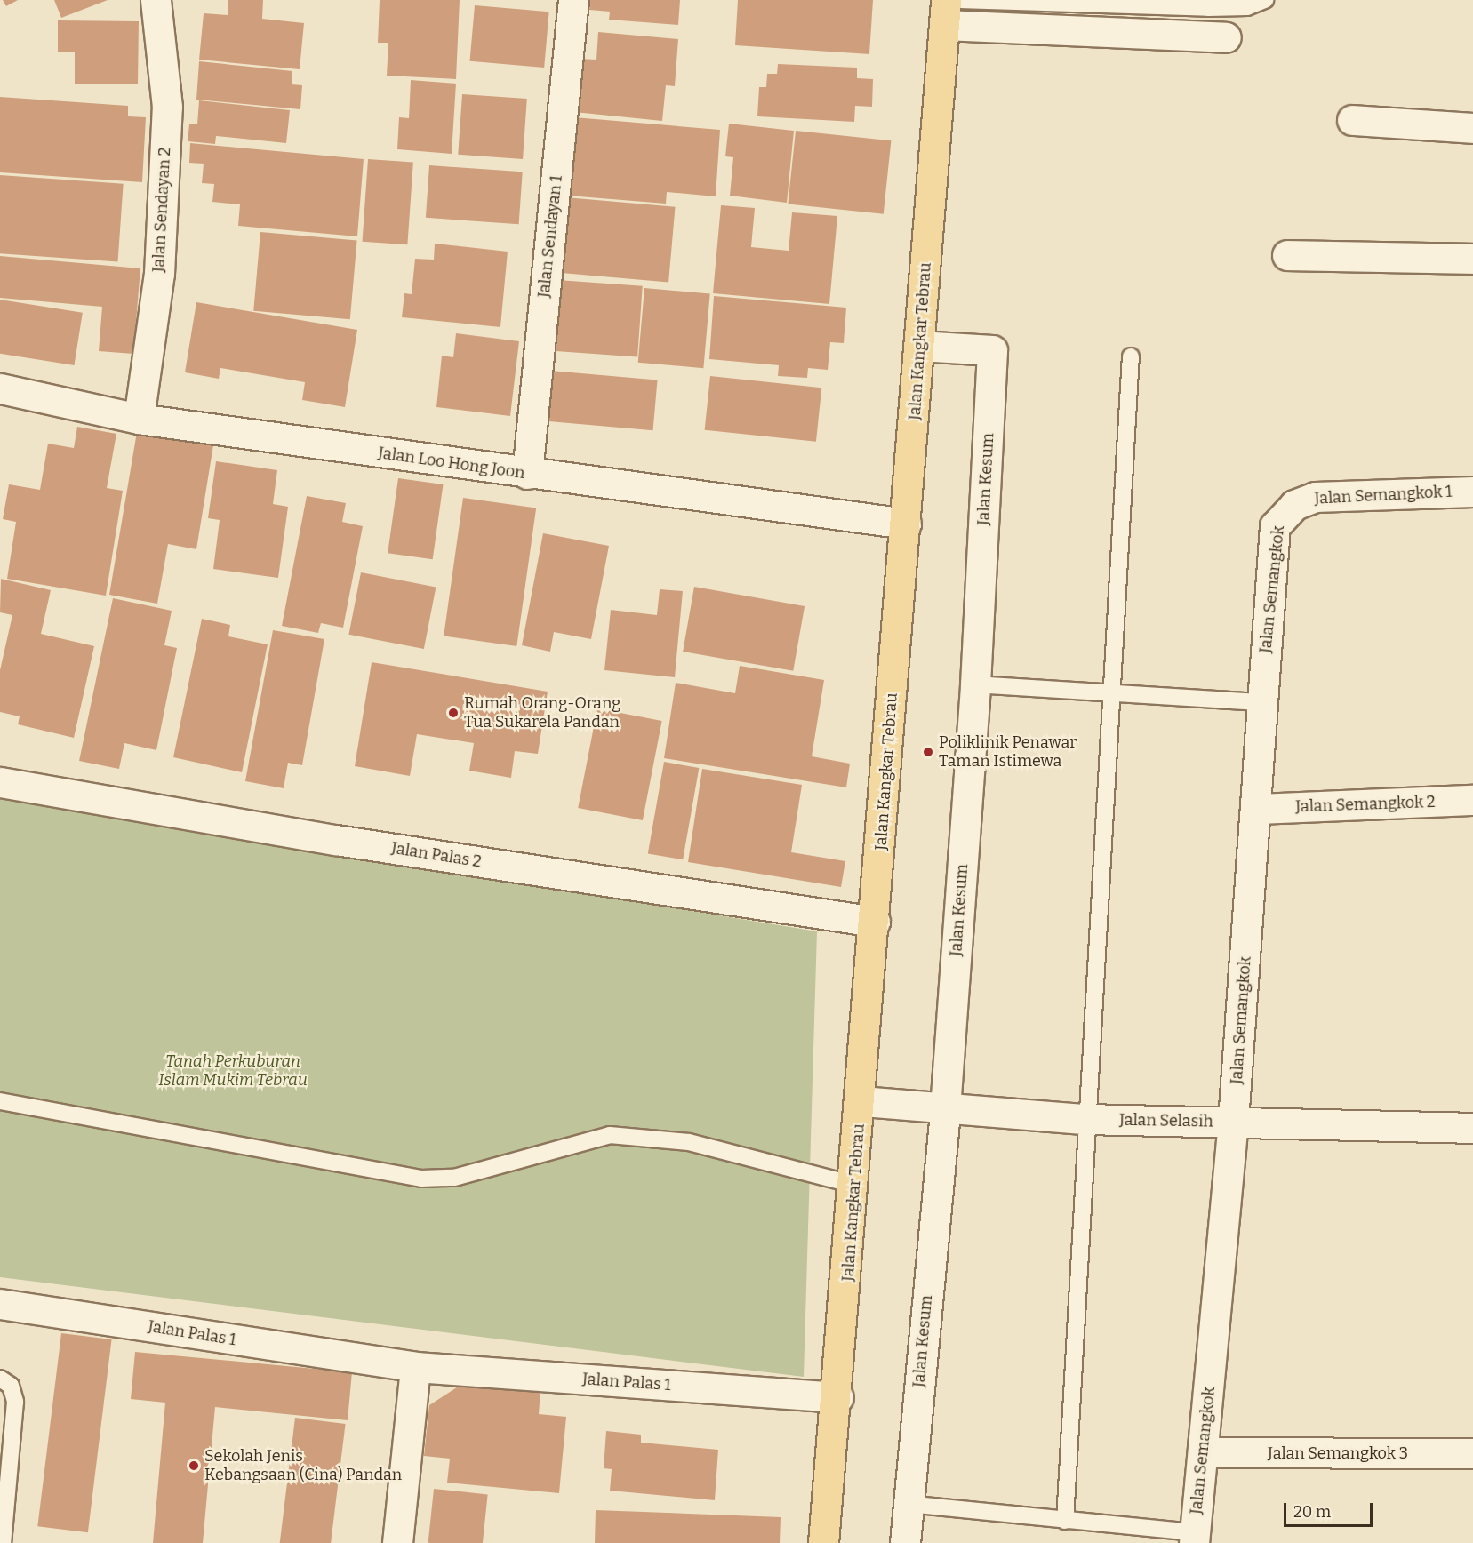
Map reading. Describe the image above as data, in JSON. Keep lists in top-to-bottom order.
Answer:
{
  "streets": {
    "main road": ["Jalan Kangkar Tebrau"],
    "street": [
      "Jalan Sendayan 2",
      "Jalan Sendayan 1",
      "Jalan Loo Hong Joon",
      "Jalan Kesum",
      "Jalan Semangkok 1",
      "Jalan Semangkok",
      "Jalan Semangkok 2",
      "Jalan Palas 2",
      "Jalan Selasih",
      "Jalan Palas 1",
      "Jalan Semangkok 3"
    ]
  },
  "crossings": [
    ["Jalan Sendayan 2", "Jalan Loo Hong Joon"],
    ["Jalan Sendayan 1", "Jalan Loo Hong Joon"],
    ["Jalan Kangkar Tebrau", "Jalan Loo Hong Joon"],
    ["Jalan Kangkar Tebrau", "Jalan Kesum"],
    ["Jalan Kangkar Tebrau", "Jalan Palas 2"],
    ["Jalan Kangkar Tebrau", "Jalan Selasih"],
    ["Jalan Kangkar Tebrau", "Jalan Palas 1"],
    ["Jalan Kesum", "Jalan Selasih"],
    ["Jalan Semangkok 1", "Jalan Semangkok"],
    ["Jalan Semangkok", "Jalan Semangkok 2"],
    ["Jalan Semangkok", "Jalan Selasih"],
    ["Jalan Semangkok", "Jalan Semangkok 3"]
  ],
  "parks": ["Tanah Perkuburan Islam Mukim Tebrau"],
  "places": ["Rumah Orang-Orang Tua Sukarela Pandan", "Poliklinik Penawar Taman Istimewa", "Sekolah Jenis Kebangsaan (Cina) Pandan"],
  "scale_bar": "20 m"
}
